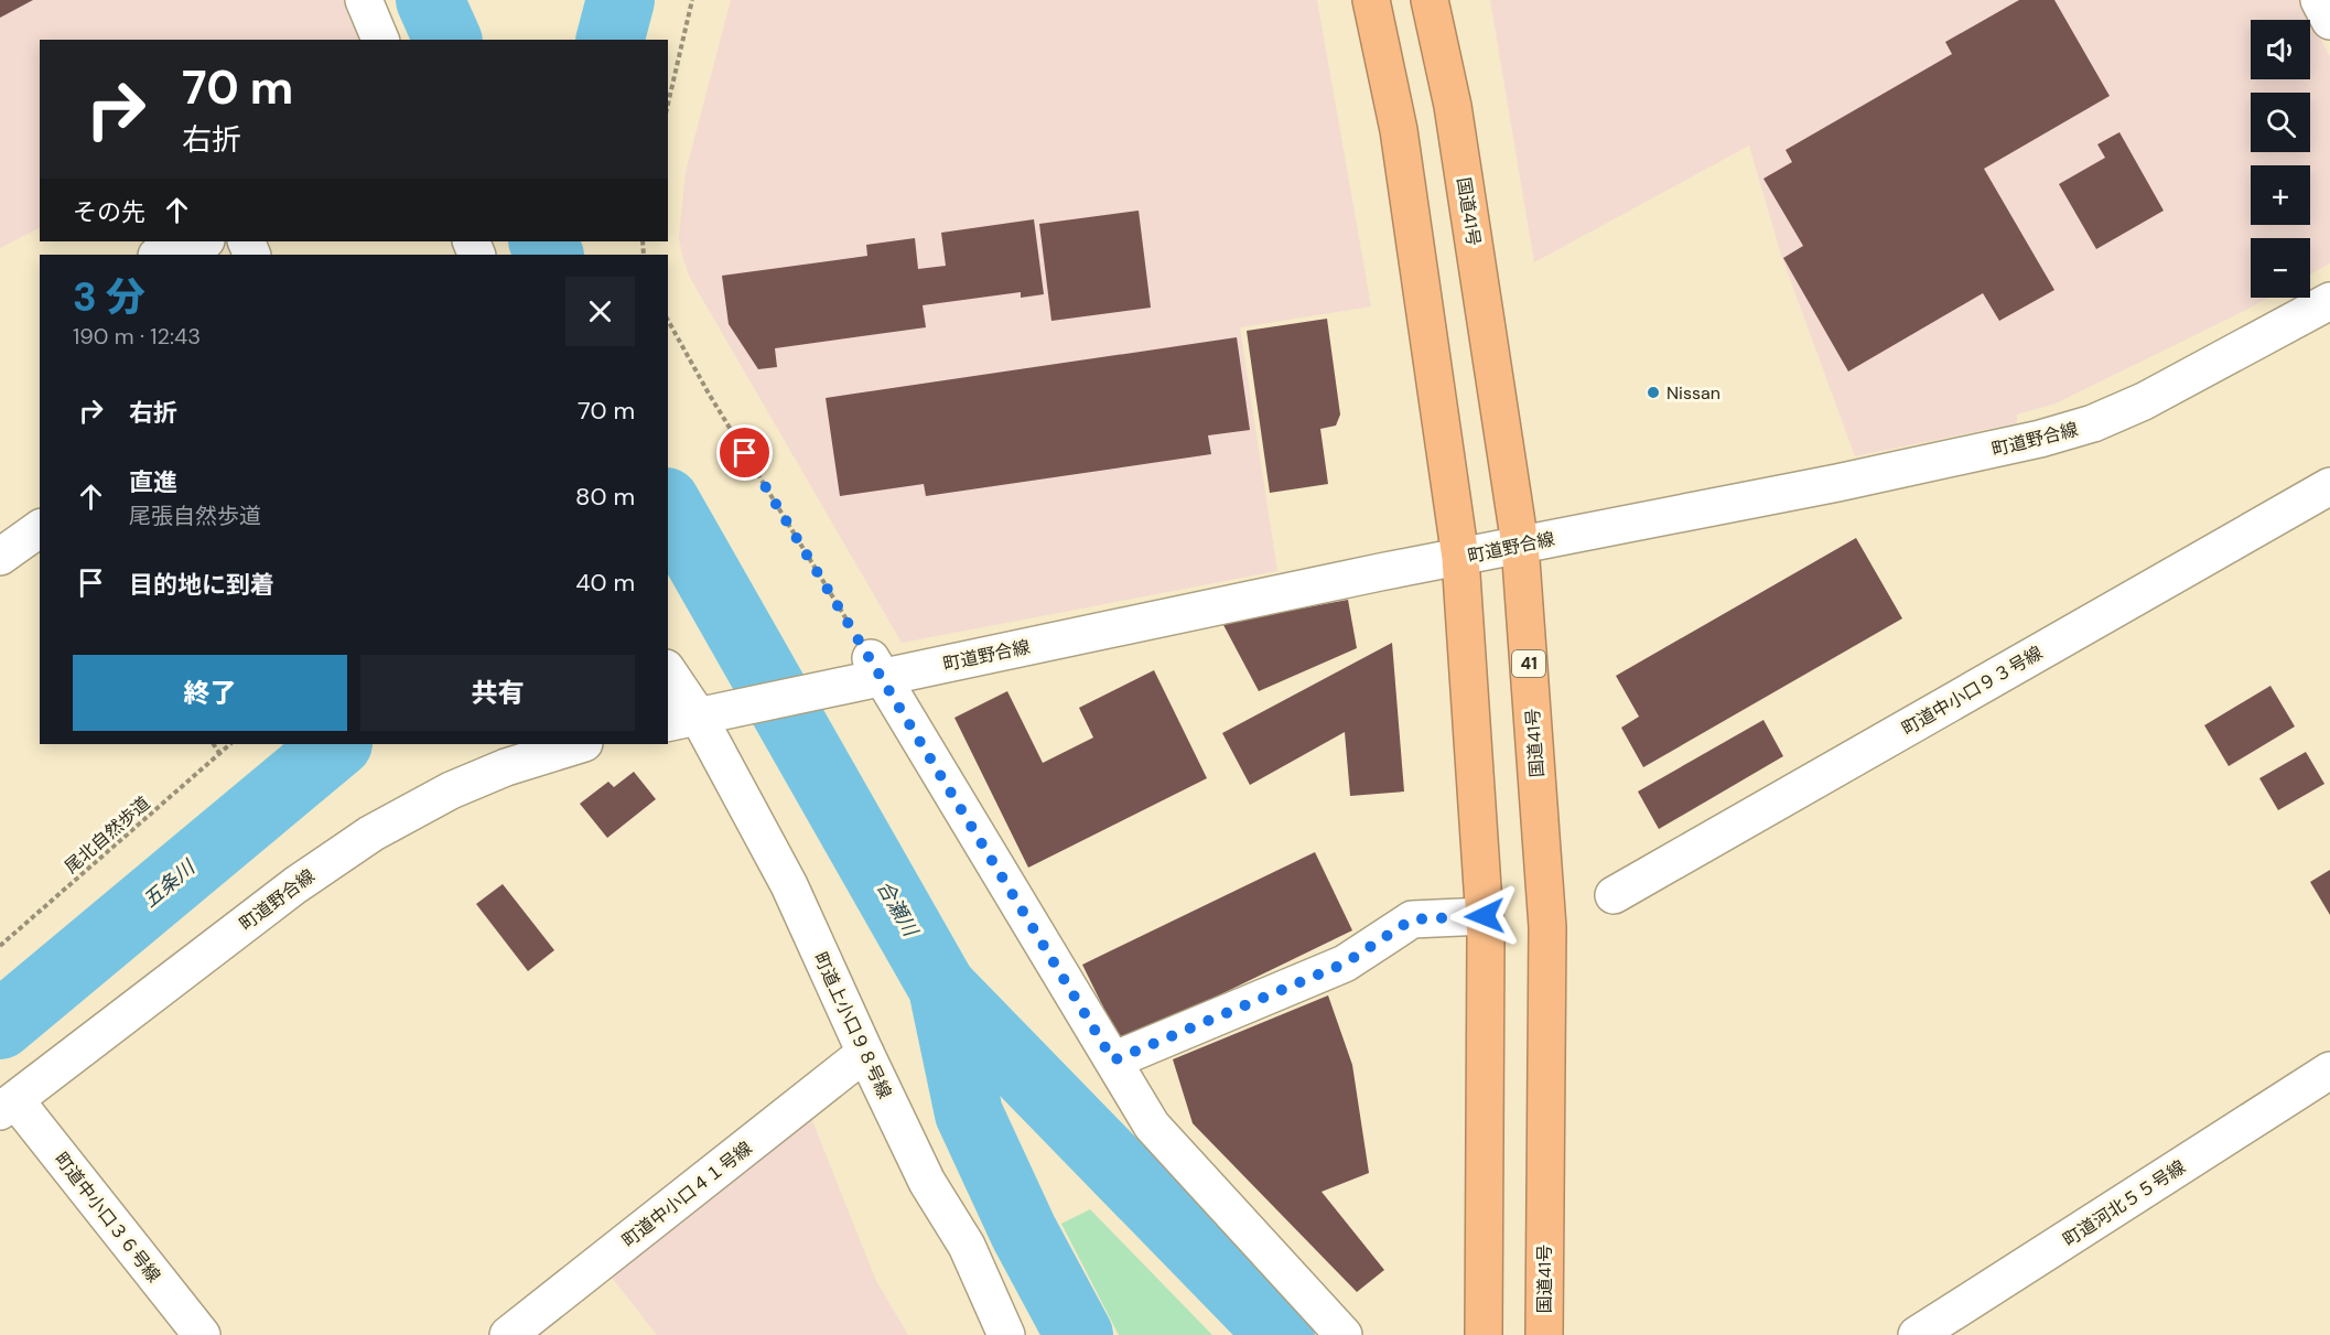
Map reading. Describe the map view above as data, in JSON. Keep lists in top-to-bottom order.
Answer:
{
  "streets": {
    "highway": ["国道41号", "41"],
    "street": [
      "町道野合線",
      "町道中小口９３号線",
      "町道上小口９８号線",
      "町道中小口４１号線",
      "町道河北５５号線",
      "町道中小口３６号線"
    ],
    "path": ["尾北自然歩道"]
  },
  "crossings": [
    ["国道41号", "町道野合線"],
    ["町道野合線", "町道上小口９８号線"],
    ["町道野合線", "町道中小口３６号線"],
    ["町道上小口９８号線", "町道中小口４１号線"]
  ],
  "water": ["五条川", "合瀬川"],
  "places": ["Nissan"],
  "page": {
    "map_buttons": ["+", "−"],
    "turn": ["70 m", "右折"],
    "then": "その先",
    "heading": ["3 分", "190 m · 12:43"],
    "list": [
      {
        "name": "右折",
        "value": "70 m"
      },
      {
        "name": "直進",
        "note": "尾張自然歩道",
        "value": "80 m"
      },
      {
        "name": "目的地に到着",
        "value": "40 m"
      }
    ],
    "buttons": ["終了", "共有"]
  }
}
